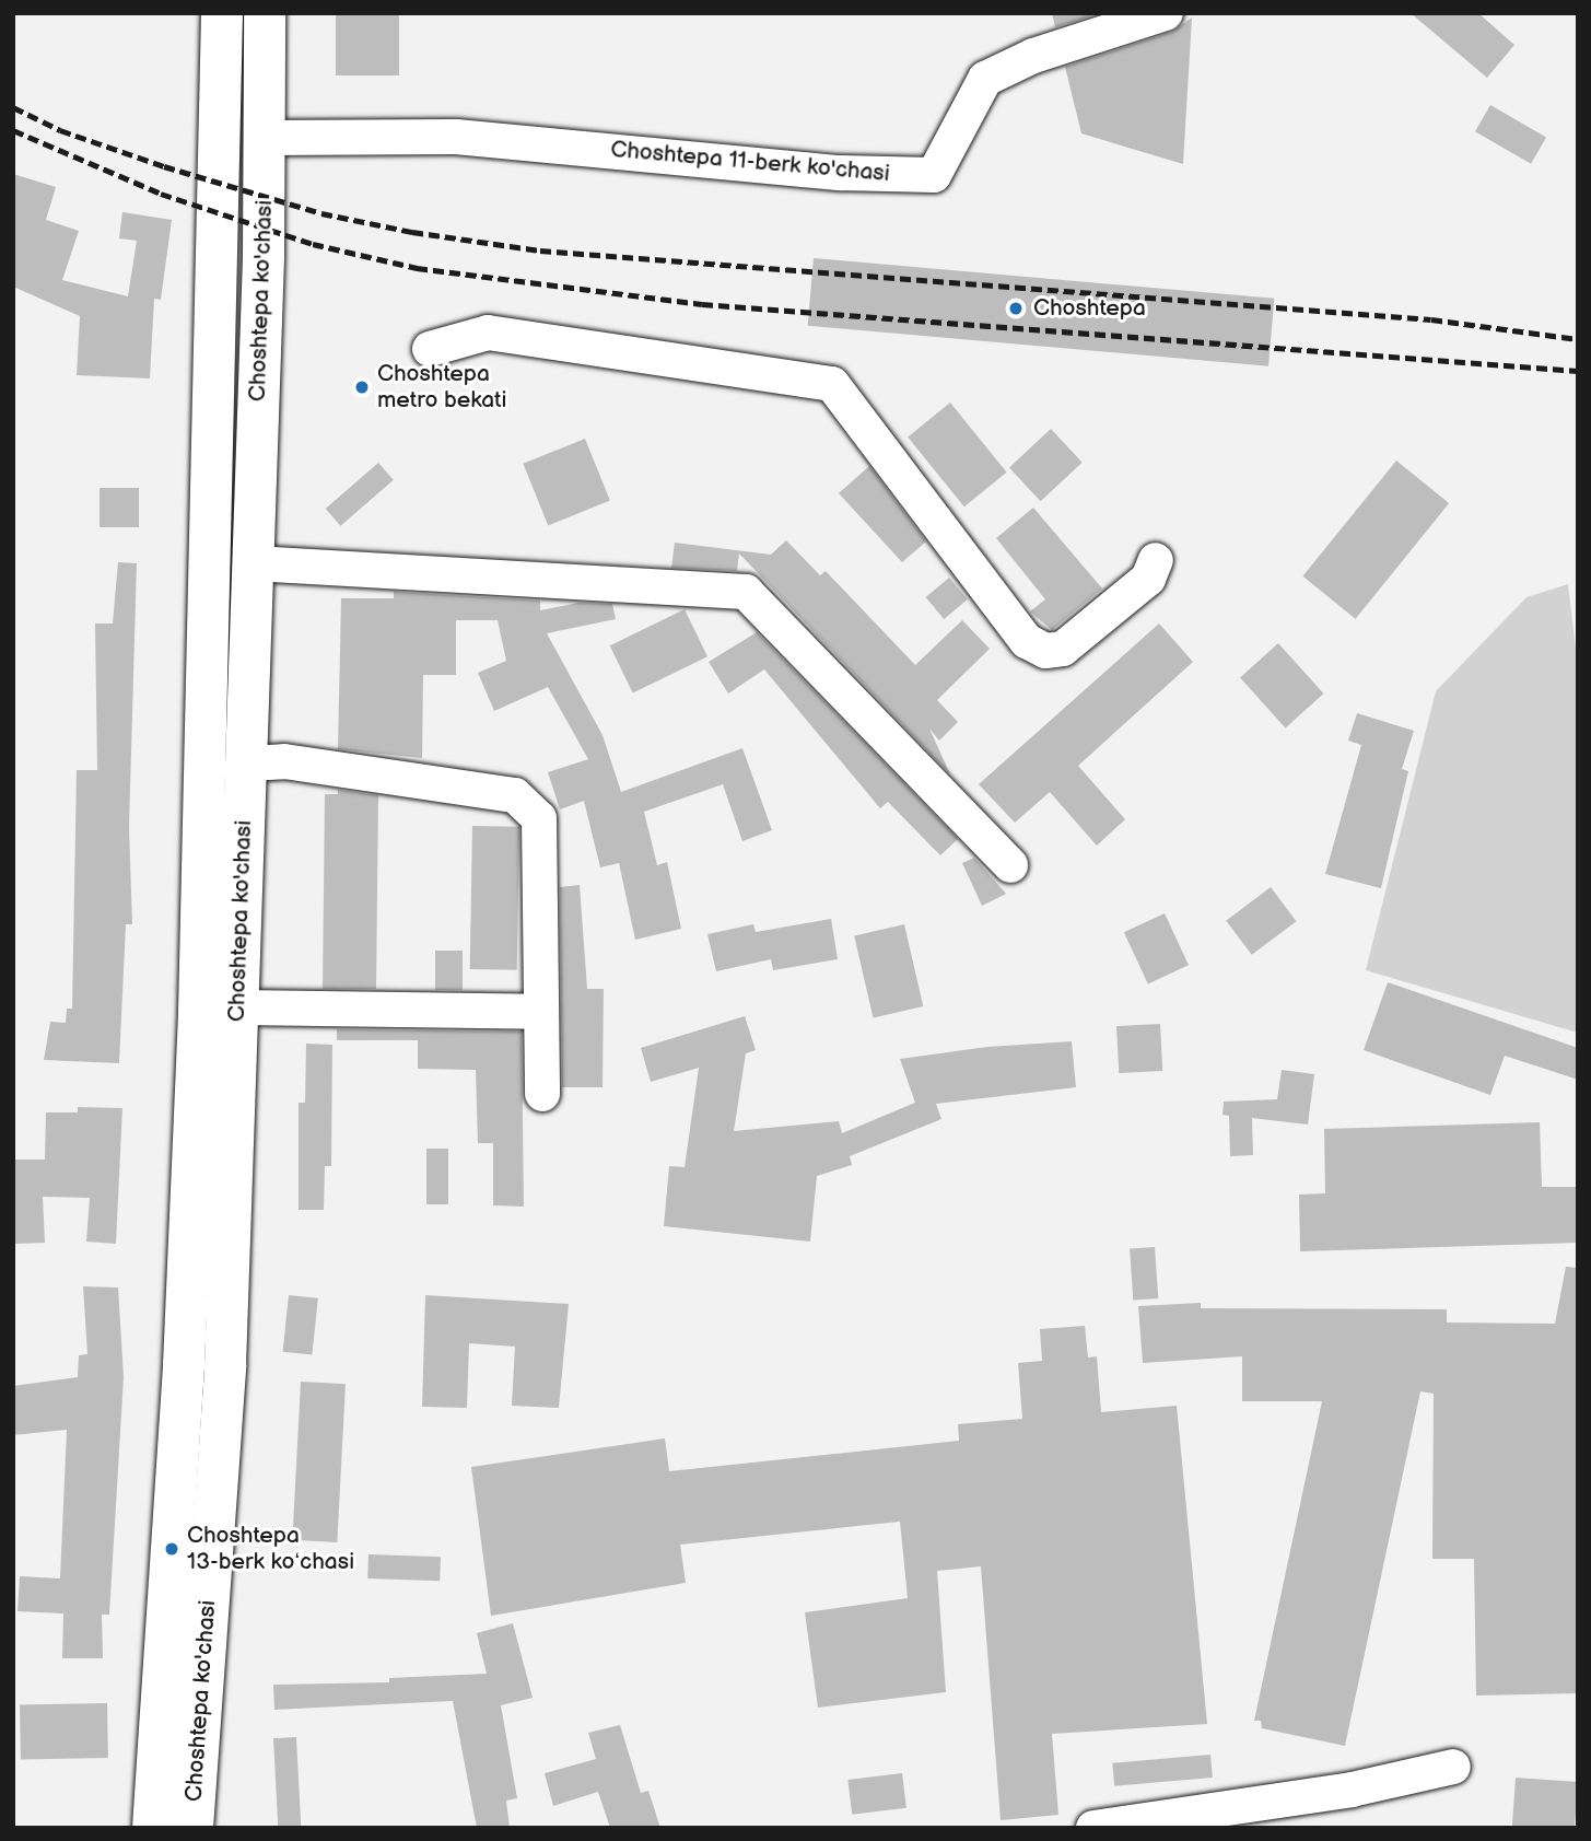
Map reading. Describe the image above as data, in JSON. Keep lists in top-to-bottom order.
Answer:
{
  "streets": {
    "main road": ["Choshtepa ko'chasi"],
    "street": ["Choshtepa 11-berk ko'chasi"]
  },
  "crossings": [
    ["Choshtepa 11-berk ko'chasi", "Choshtepa ko'chasi"]
  ],
  "places": ["Choshtepa", "Choshtepa metro bekati", "Choshtepa 13-berk koʻchasi"]
}
